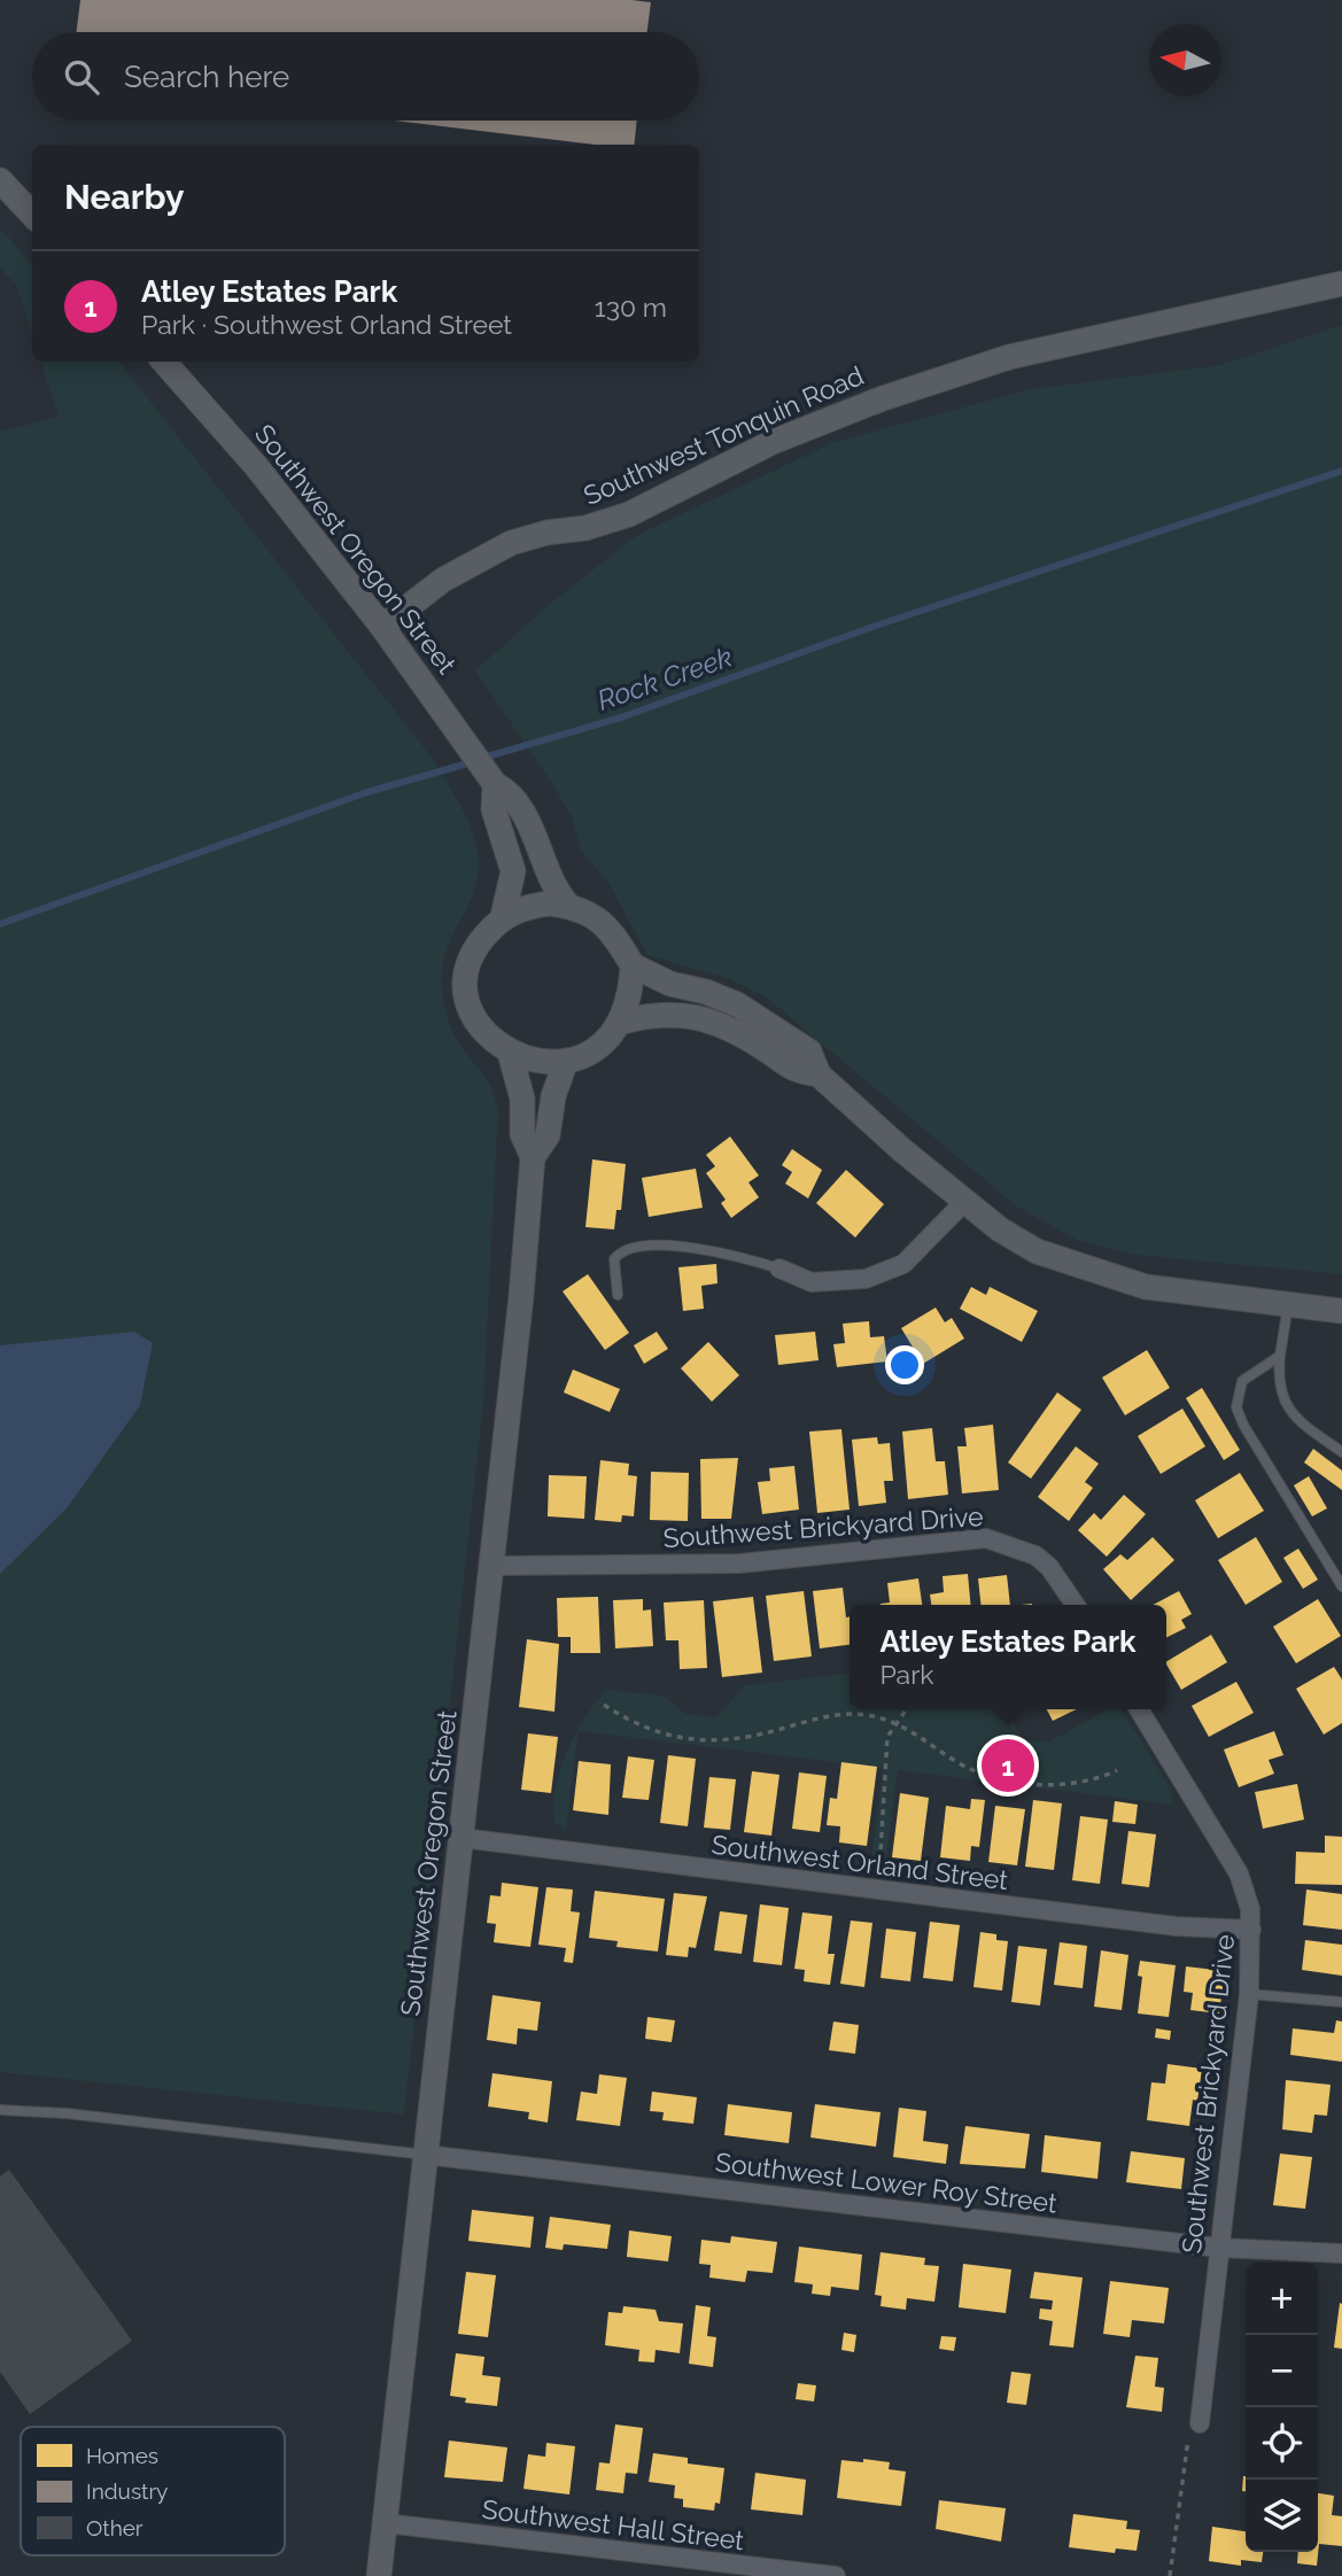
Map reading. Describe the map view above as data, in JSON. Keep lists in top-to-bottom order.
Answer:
{
  "streets": {
    "main road": ["Southwest Tonquin Road", "Southwest Oregon Street"],
    "street": [
      "Southwest Brickyard Drive",
      "Southwest Orland Street",
      "Southwest Lower Roy Street",
      "Southwest Hall Street"
    ]
  },
  "crossings": [
    ["Southwest Tonquin Road", "Southwest Oregon Street"],
    ["Southwest Oregon Street", "Southwest Brickyard Drive"],
    ["Southwest Oregon Street", "Southwest Orland Street"],
    ["Southwest Oregon Street", "Southwest Lower Roy Street"],
    ["Southwest Oregon Street", "Southwest Hall Street"],
    ["Southwest Brickyard Drive", "Southwest Orland Street"],
    ["Southwest Brickyard Drive", "Southwest Lower Roy Street"]
  ],
  "water": ["Rock Creek"],
  "legend": ["Homes", "Industry", "Other"],
  "north": "left",
  "page": {
    "search": "Search here",
    "heading": "Nearby",
    "list": [
      {
        "mark": "1",
        "name": "Atley Estates Park",
        "note": "Park · Southwest Orland Street",
        "value": "130 m"
      }
    ],
    "popup": ["Atley Estates Park", "Park"],
    "pins": "1",
    "map_buttons": ["+", "−"]
  }
}
